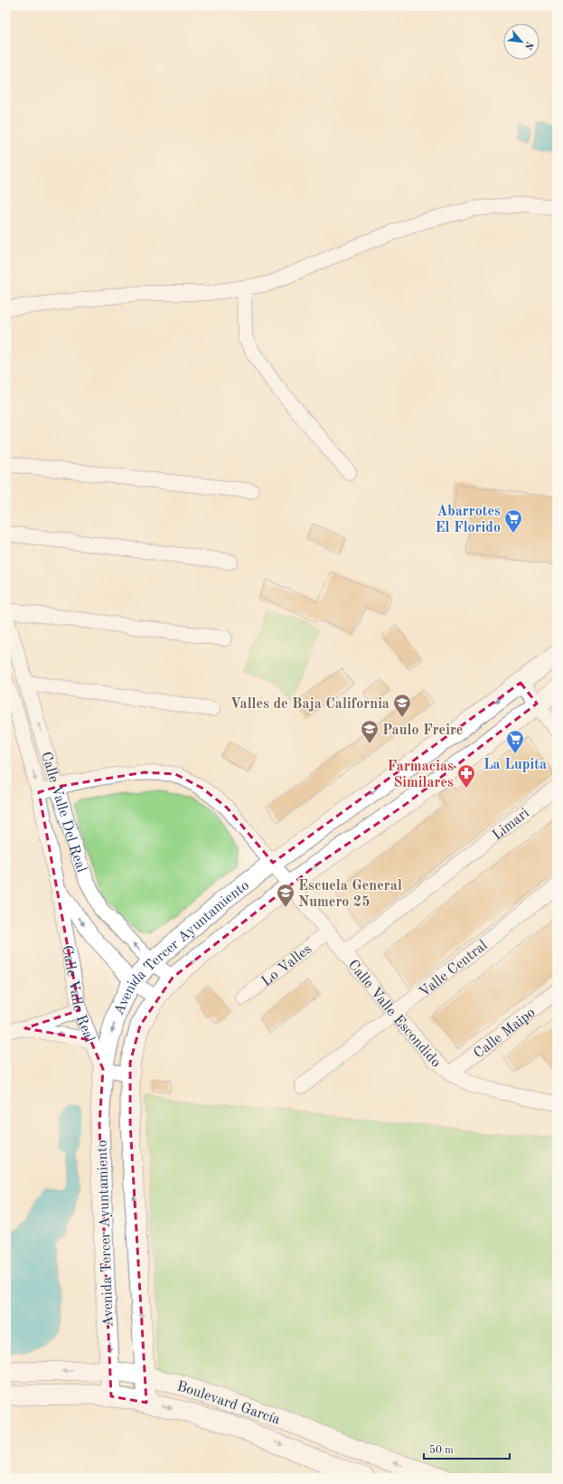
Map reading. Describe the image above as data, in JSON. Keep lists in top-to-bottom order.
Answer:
{
  "streets": {
    "main road": ["Avenida Tercer Ayuntamiento", "Boulevard García"],
    "street": [
      "Calle Valle Del Real",
      "Limari",
      "Lo Valles",
      "Valle Central",
      "Calle Valle Real",
      "Calle Valle Escondido",
      "Calle Maipo"
    ]
  },
  "crossings": [
    ["Calle Valle Del Real", "Avenida Tercer Ayuntamiento"],
    ["Calle Valle Del Real", "Calle Valle Real"],
    ["Calle Valle Del Real", "Calle Valle Escondido"],
    ["Limari", "Calle Valle Escondido"],
    ["Avenida Tercer Ayuntamiento", "Calle Valle Real"],
    ["Avenida Tercer Ayuntamiento", "Calle Valle Escondido"],
    ["Avenida Tercer Ayuntamiento", "Boulevard García"],
    ["Lo Valles", "Calle Valle Escondido"],
    ["Valle Central", "Calle Valle Escondido"],
    ["Calle Valle Escondido", "Calle Maipo"]
  ],
  "places": {
    "supermarket": ["Abarrotes El Florido", "La Lupita"],
    "school or university": ["Valles de Baja California", "Paulo Freire", "Escuela General Numero 25"],
    "pharmacy": ["Farmacias Similares"]
  },
  "scale_bar": "50 m",
  "north": "bottom right"
}
